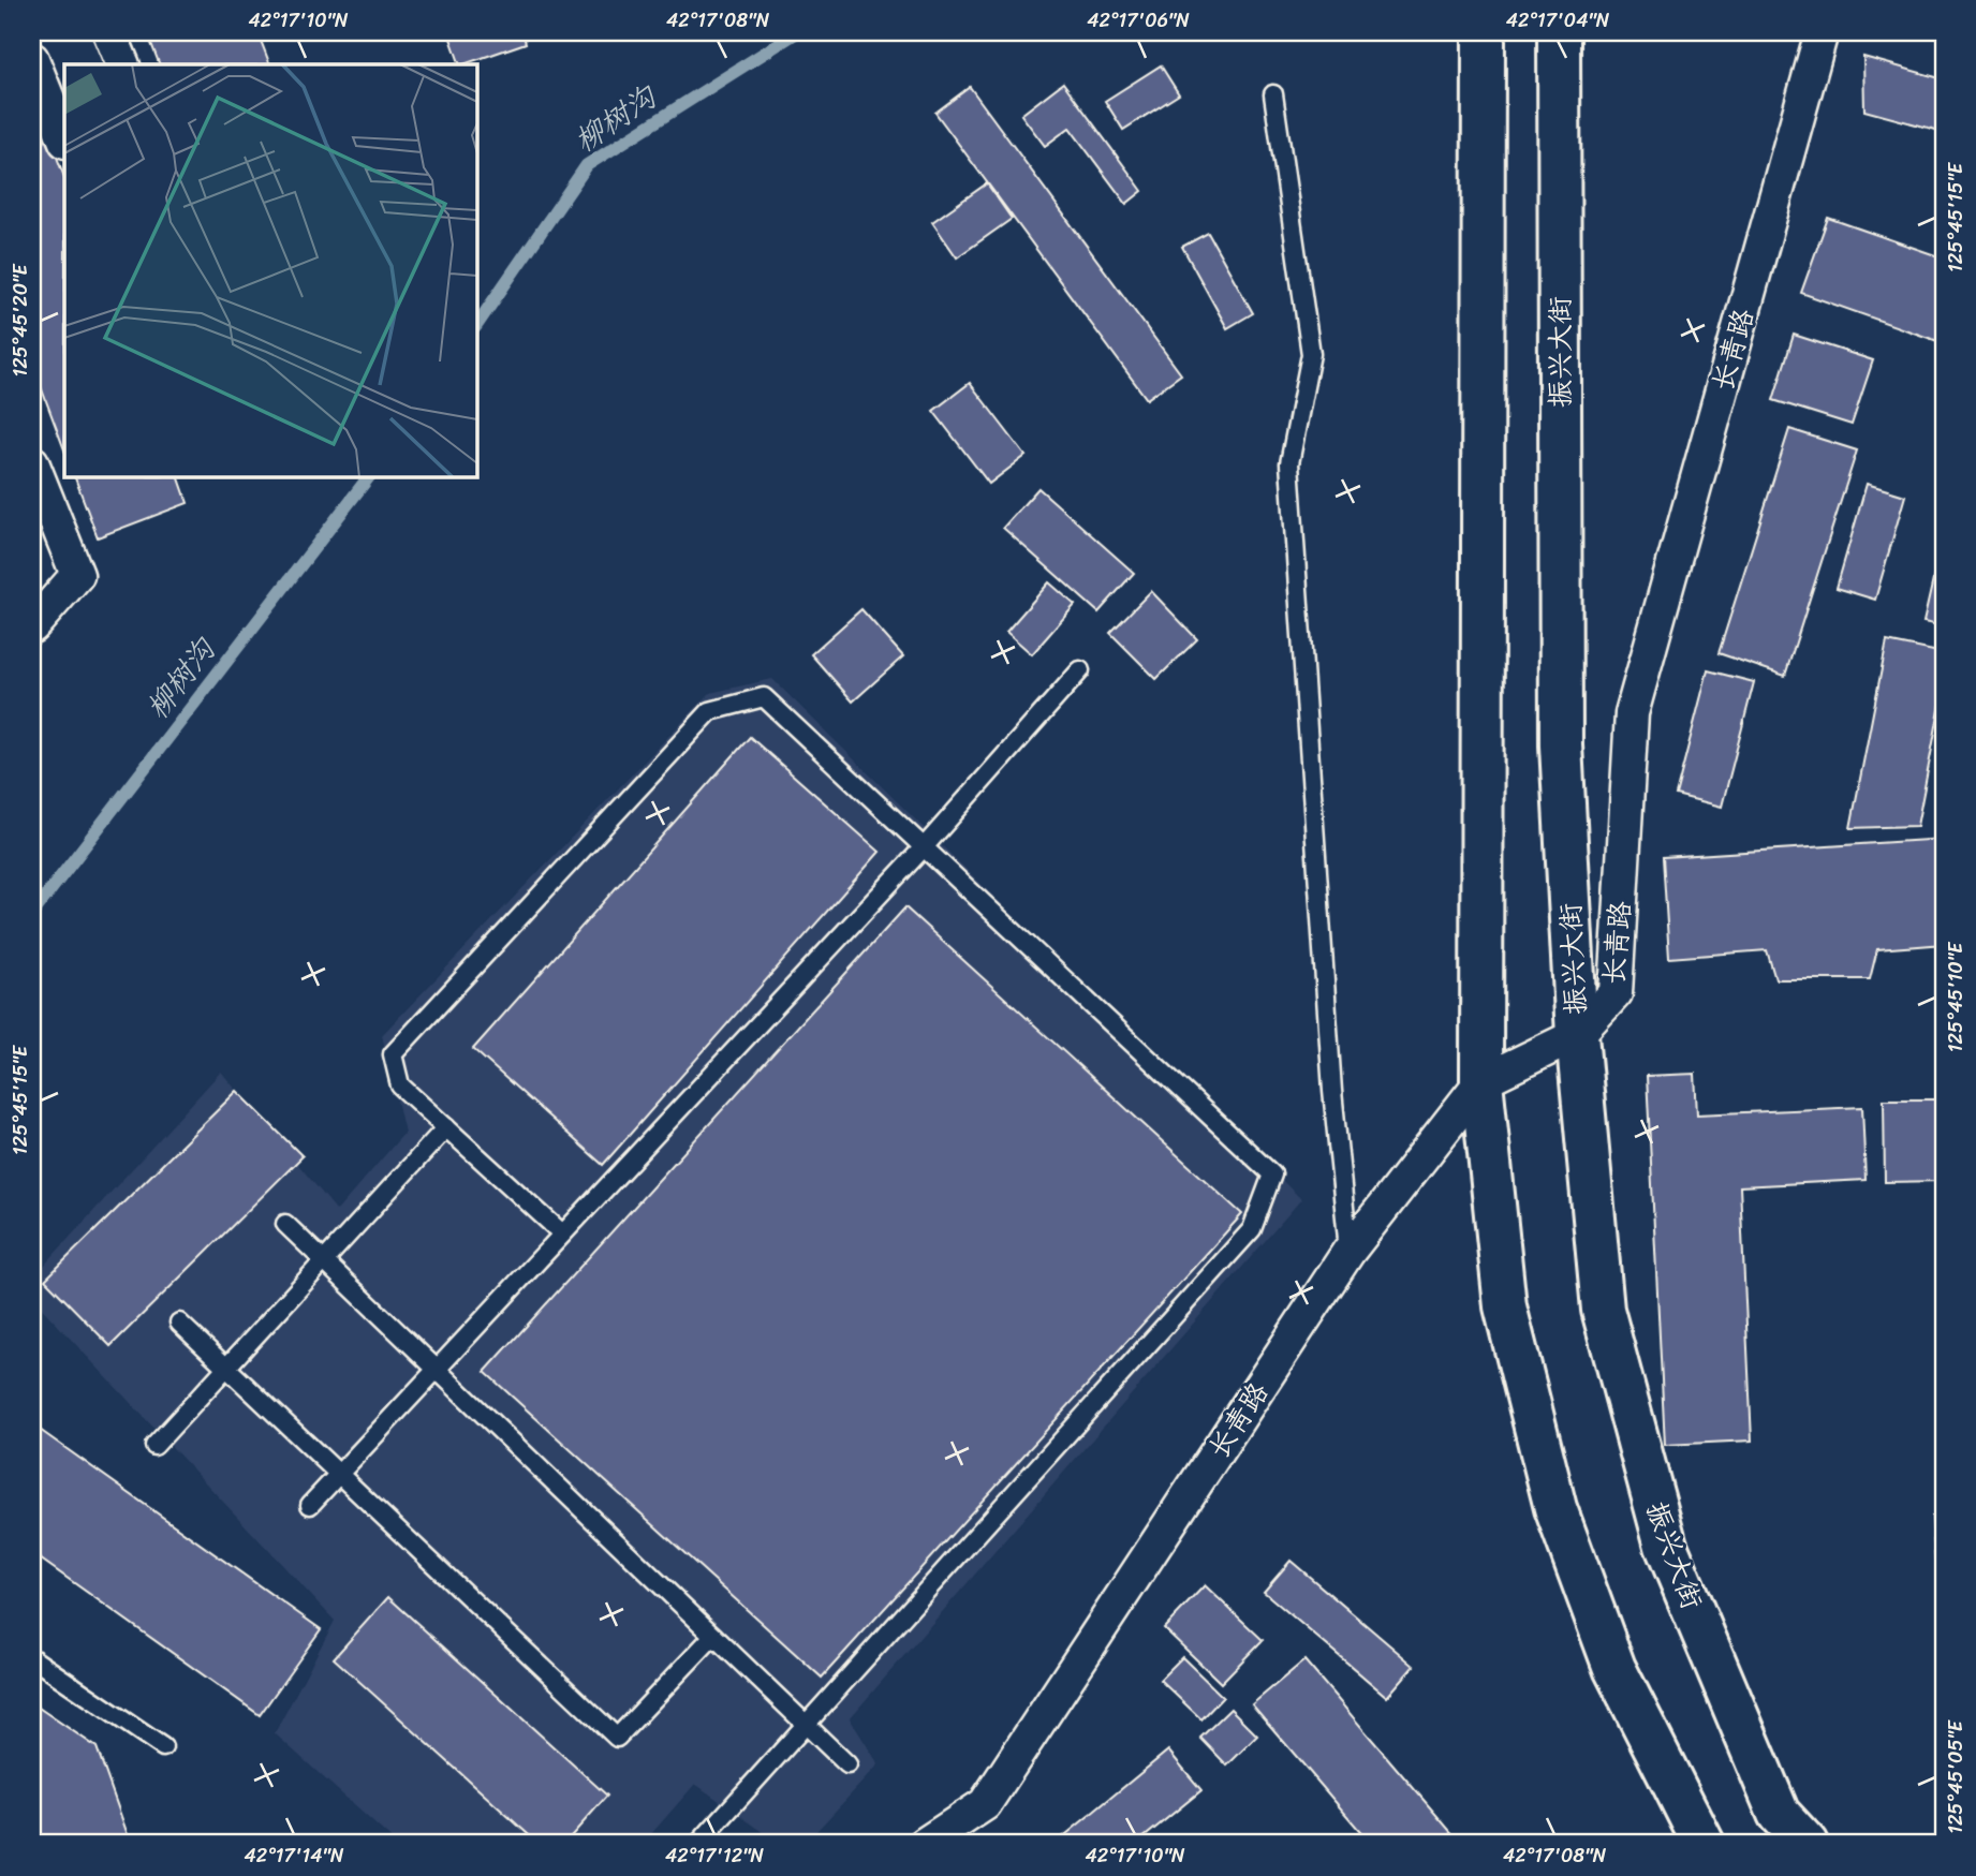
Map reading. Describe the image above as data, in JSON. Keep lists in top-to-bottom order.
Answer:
{
  "streets": {
    "street": ["长青路", "振兴大街"]
  },
  "crossings": [
    ["长青路", "振兴大街"]
  ],
  "water": ["柳树沟"],
  "coordinates": [
    "42°17'10\"N",
    "42°17'08\"N",
    "42°17'06\"N",
    "42°17'04\"N",
    "125°45'15\"E",
    "125°45'20\"E",
    "125°45'10\"E",
    "125°45'05\"E",
    "42°17'14\"N",
    "42°17'12\"N"
  ]
}
